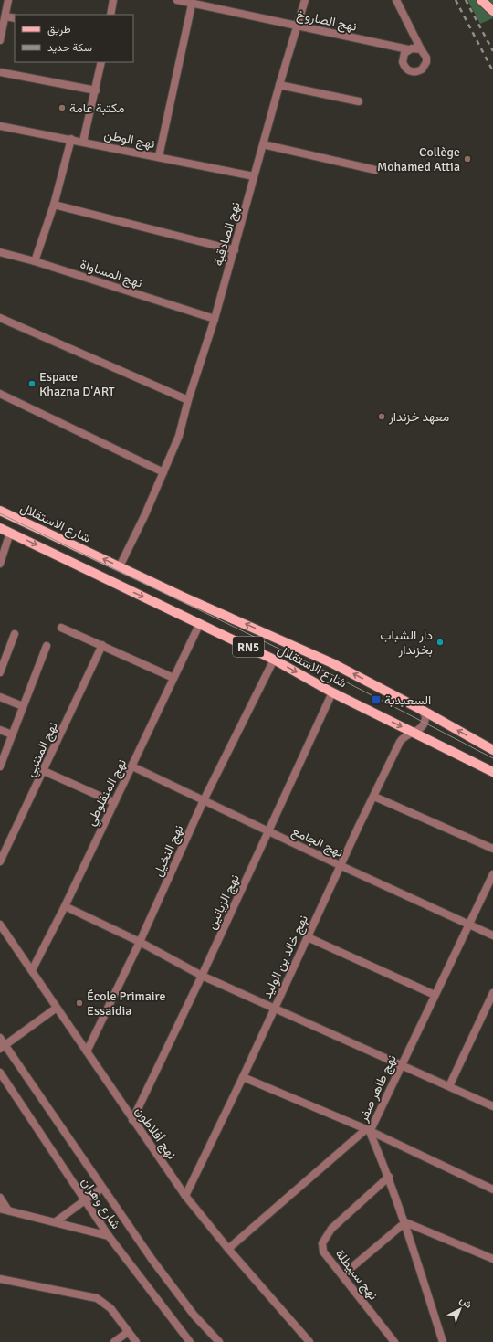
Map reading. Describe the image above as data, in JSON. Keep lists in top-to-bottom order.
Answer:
{
  "streets": {
    "main road": ["شارع الاستقلال", "RN5"],
    "street": [
      "نهج الصاروخ",
      "نهج الوطن",
      "نهج الصادقية",
      "نهج المساواة",
      "نهج المتنبي",
      "نهج المنفلوطي",
      "نهج الجامع",
      "نهج النخيل",
      "نهج الزياتين",
      "نهج خالد بن الوليد",
      "نهج طاهر صفر",
      "نهج أفلاطون",
      "شارع وهران",
      "نهج سبيطلة"
    ]
  },
  "crossings": [
    ["نهج الصاروخ", "نهج الصادقية"],
    ["نهج الوطن", "نهج الصادقية"],
    ["نهج الصادقية", "نهج المساواة"],
    ["نهج الصادقية", "شارع الاستقلال"],
    ["شارع الاستقلال", "نهج المنفلوطي"],
    ["شارع الاستقلال", "نهج النخيل"],
    ["شارع الاستقلال", "نهج الزياتين"],
    ["شارع الاستقلال", "نهج خالد بن الوليد"],
    ["نهج المنفلوطي", "نهج الجامع"],
    ["نهج المنفلوطي", "نهج أفلاطون"],
    ["نهج الجامع", "نهج النخيل"],
    ["نهج الجامع", "نهج الزياتين"],
    ["نهج الجامع", "نهج خالد بن الوليد"],
    ["نهج الجامع", "نهج طاهر صفر"],
    ["نهج النخيل", "نهج أفلاطون"],
    ["نهج الزياتين", "نهج أفلاطون"],
    ["نهج خالد بن الوليد", "نهج أفلاطون"],
    ["نهج طاهر صفر", "نهج سبيطلة"]
  ],
  "places": {
    "other": [
      "مكتبة عامة",
      "Collège Mohamed Attia",
      "Espace Khazna D'ART",
      "معهد خزندار",
      "دار الشباب بخزندار",
      "École Primaire Essaidia"
    ],
    "transit": ["السعيدية"]
  },
  "legend": ["طريق", "سكة حديد"],
  "north": "top right"
}
